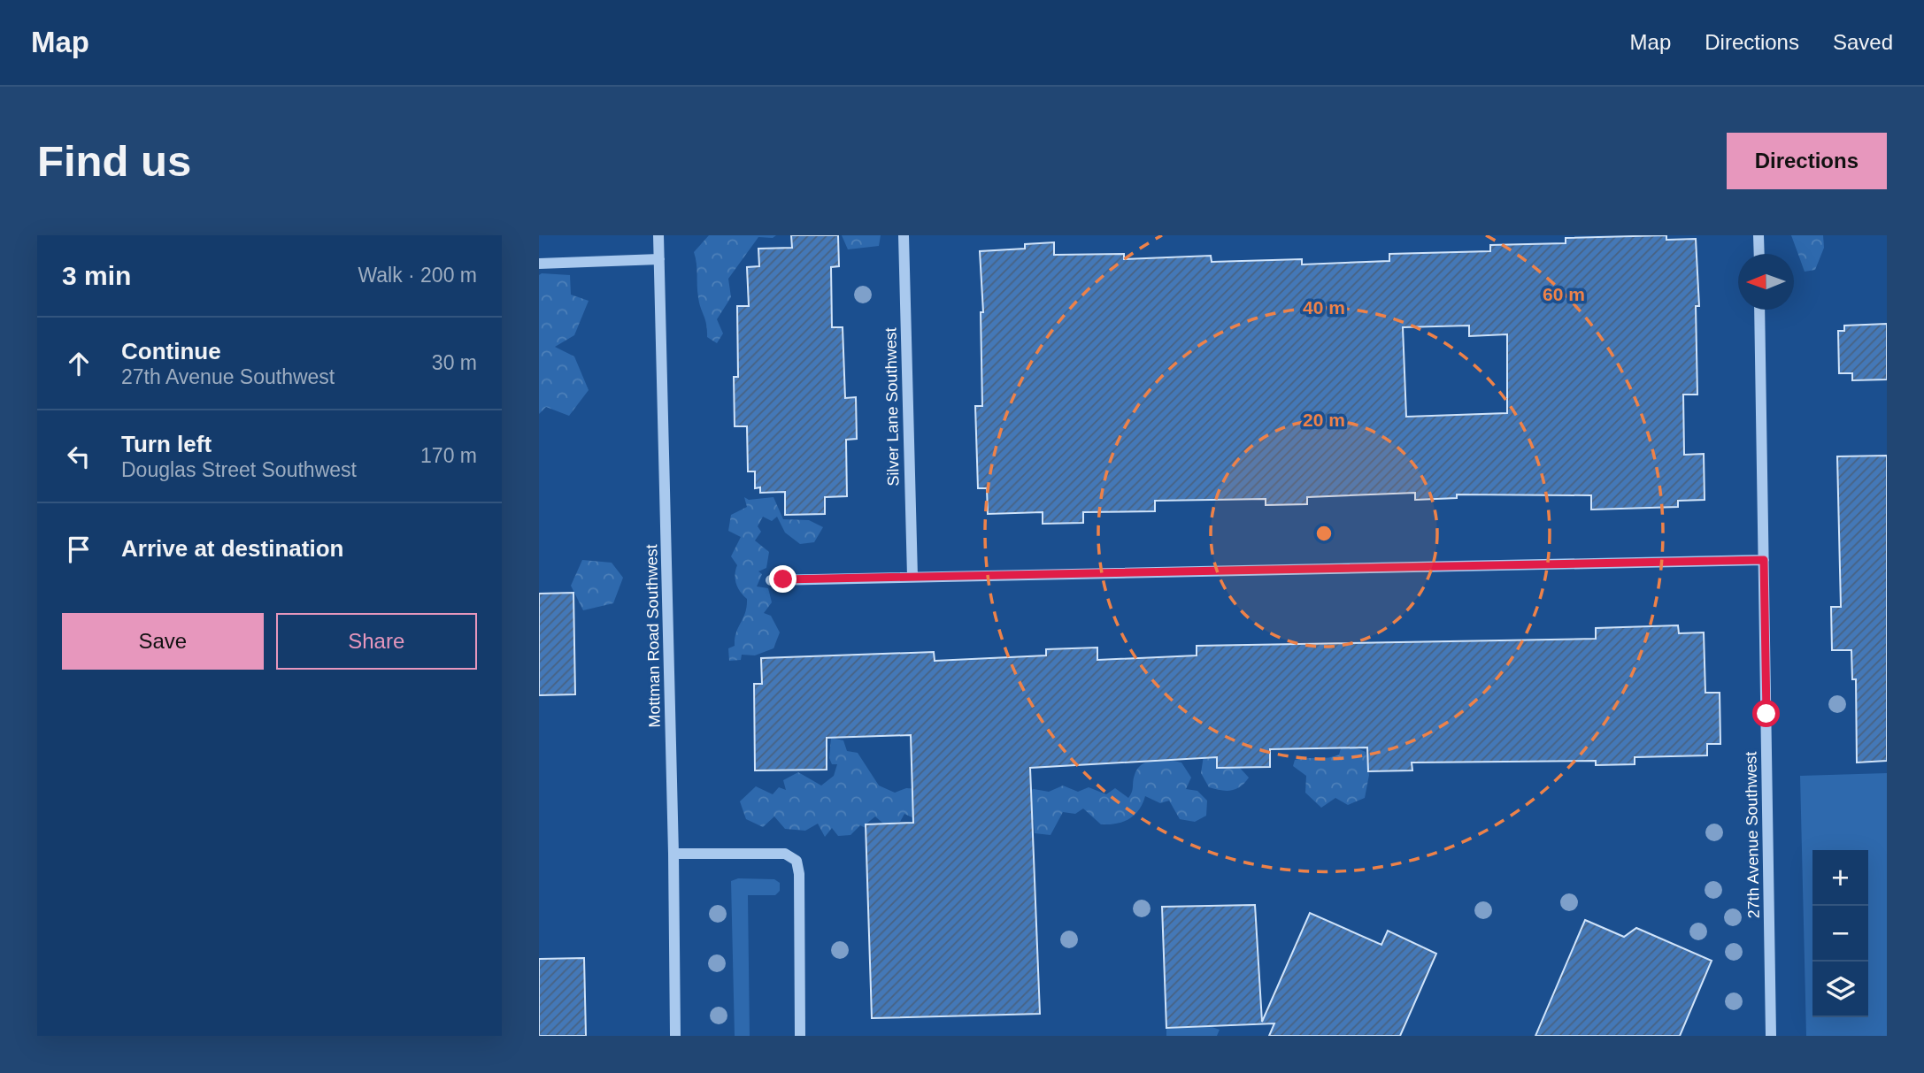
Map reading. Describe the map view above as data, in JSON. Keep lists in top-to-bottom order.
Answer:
{
  "streets": {
    "street": ["Silver Lane Southwest", "Mottman Road Southwest", "27th Avenue Southwest"]
  },
  "north": "left",
  "page": {
    "header": "Map",
    "nav": ["Map", "Directions", "Saved"],
    "buttons": [
      "Directions",
      ["Save", "Share"]
    ],
    "title": "Find us",
    "heading": ["3 min", "Walk · 200 m"],
    "list": [
      ["Continue", "27th Avenue Southwest", "30 m"],
      ["Turn left", "Douglas Street Southwest", "170 m"],
      "Arrive at destination"
    ],
    "map_buttons": ["+", "−"]
  },
  "rings": ["60 m", "40 m", "20 m"]
}
